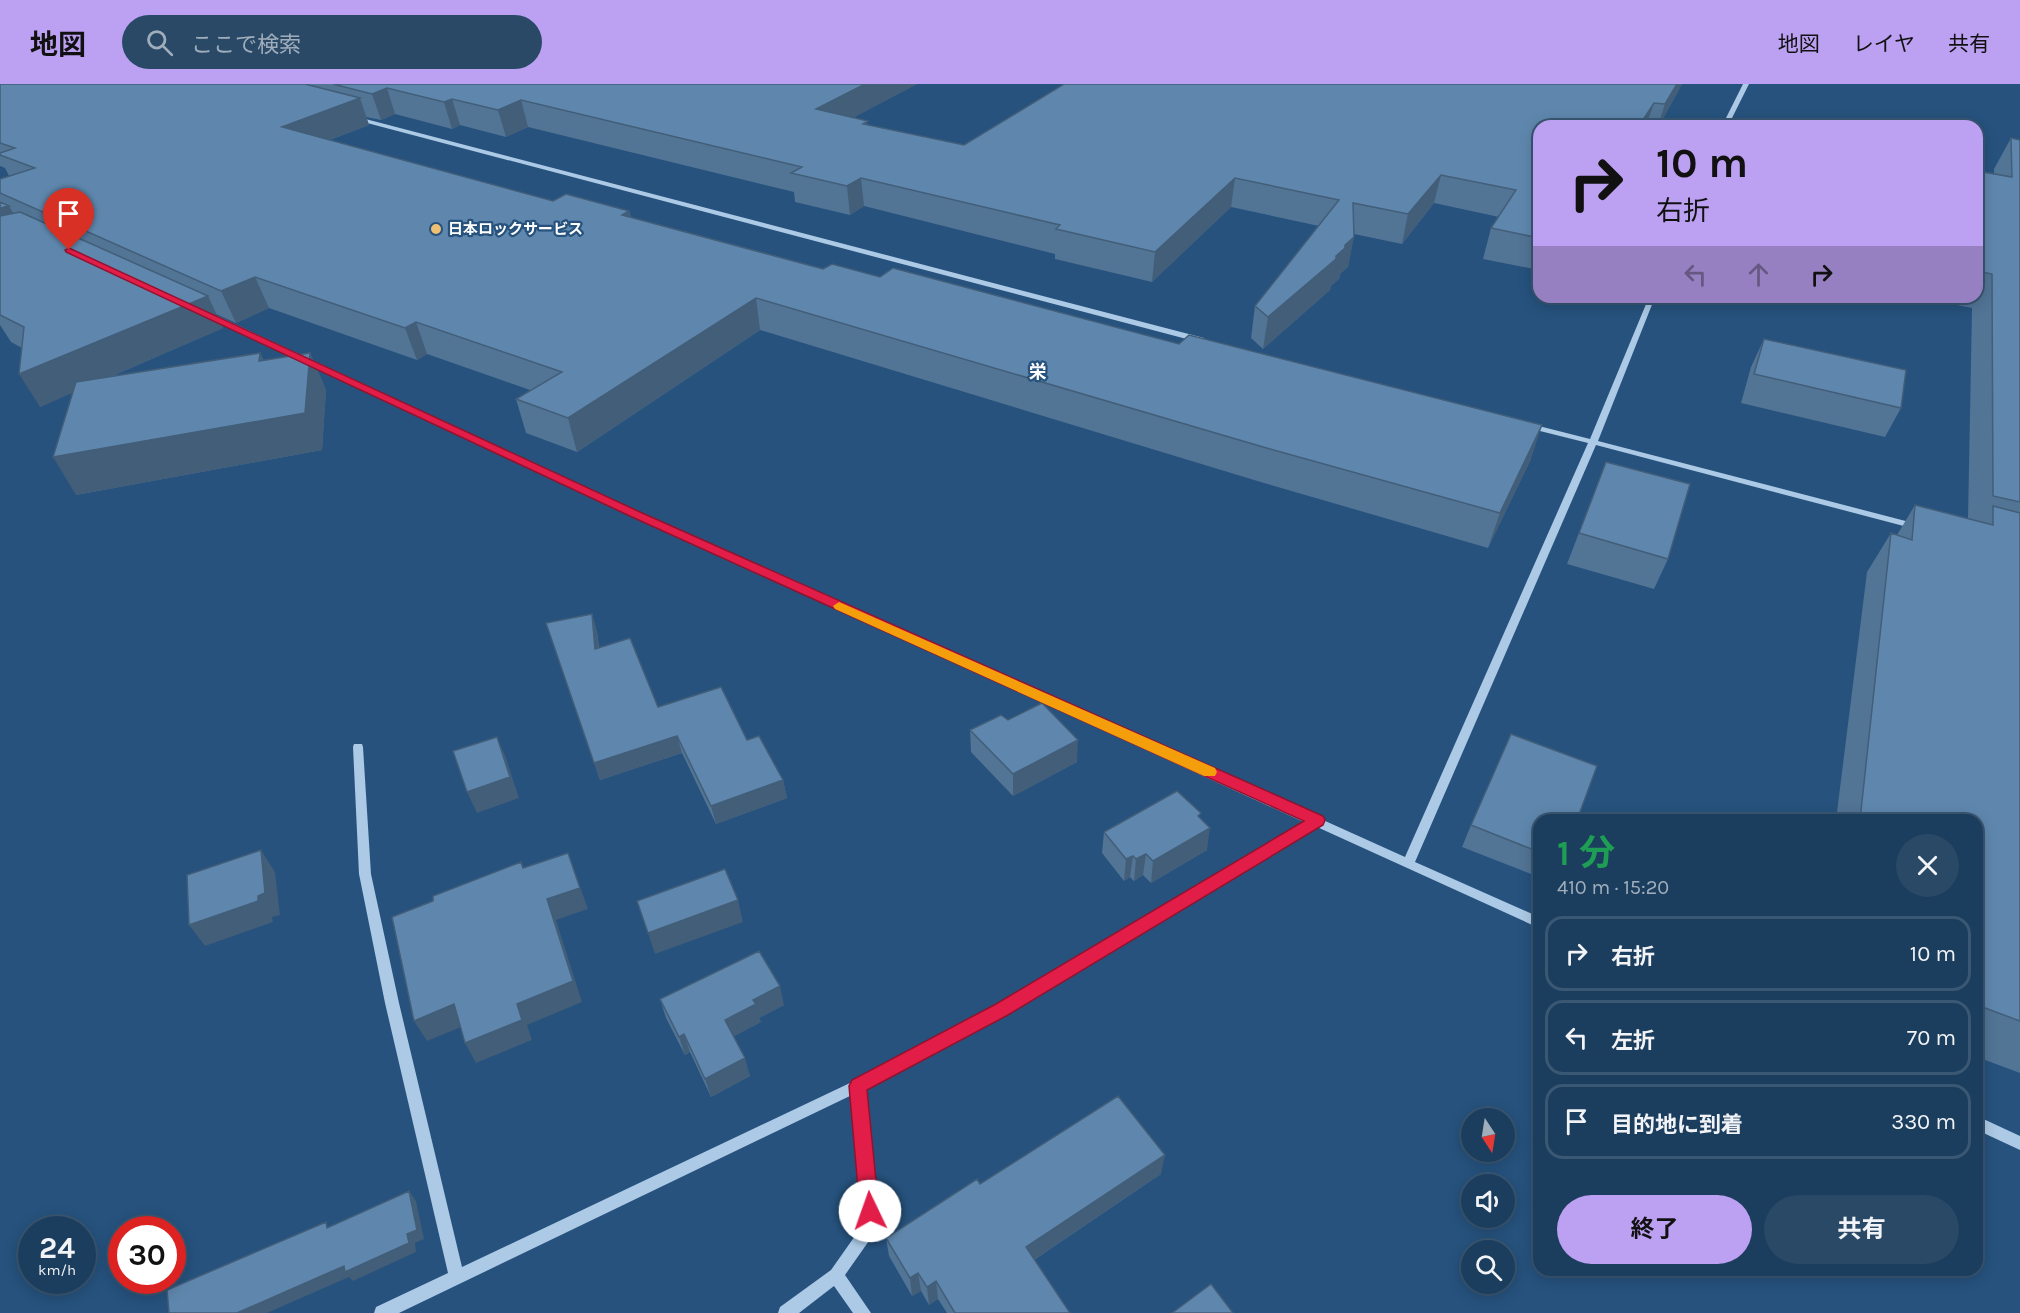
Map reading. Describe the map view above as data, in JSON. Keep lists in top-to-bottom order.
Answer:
{
  "districts": ["栄"],
  "places": ["日本ロックサービス"],
  "north": "bottom",
  "page": {
    "header": "地図",
    "search": "ここで検索",
    "nav": ["地図", "レイヤ", "共有"],
    "turn": ["10 m", "右折"],
    "heading": ["1 分", "410 m · 15:20"],
    "list": [
      {
        "name": "右折",
        "value": "10 m"
      },
      {
        "name": "左折",
        "value": "70 m"
      },
      {
        "name": "目的地に到着",
        "value": "330 m"
      }
    ],
    "buttons": ["終了", "共有"],
    "speed": "24 km/h",
    "limit": "30"
  }
}
